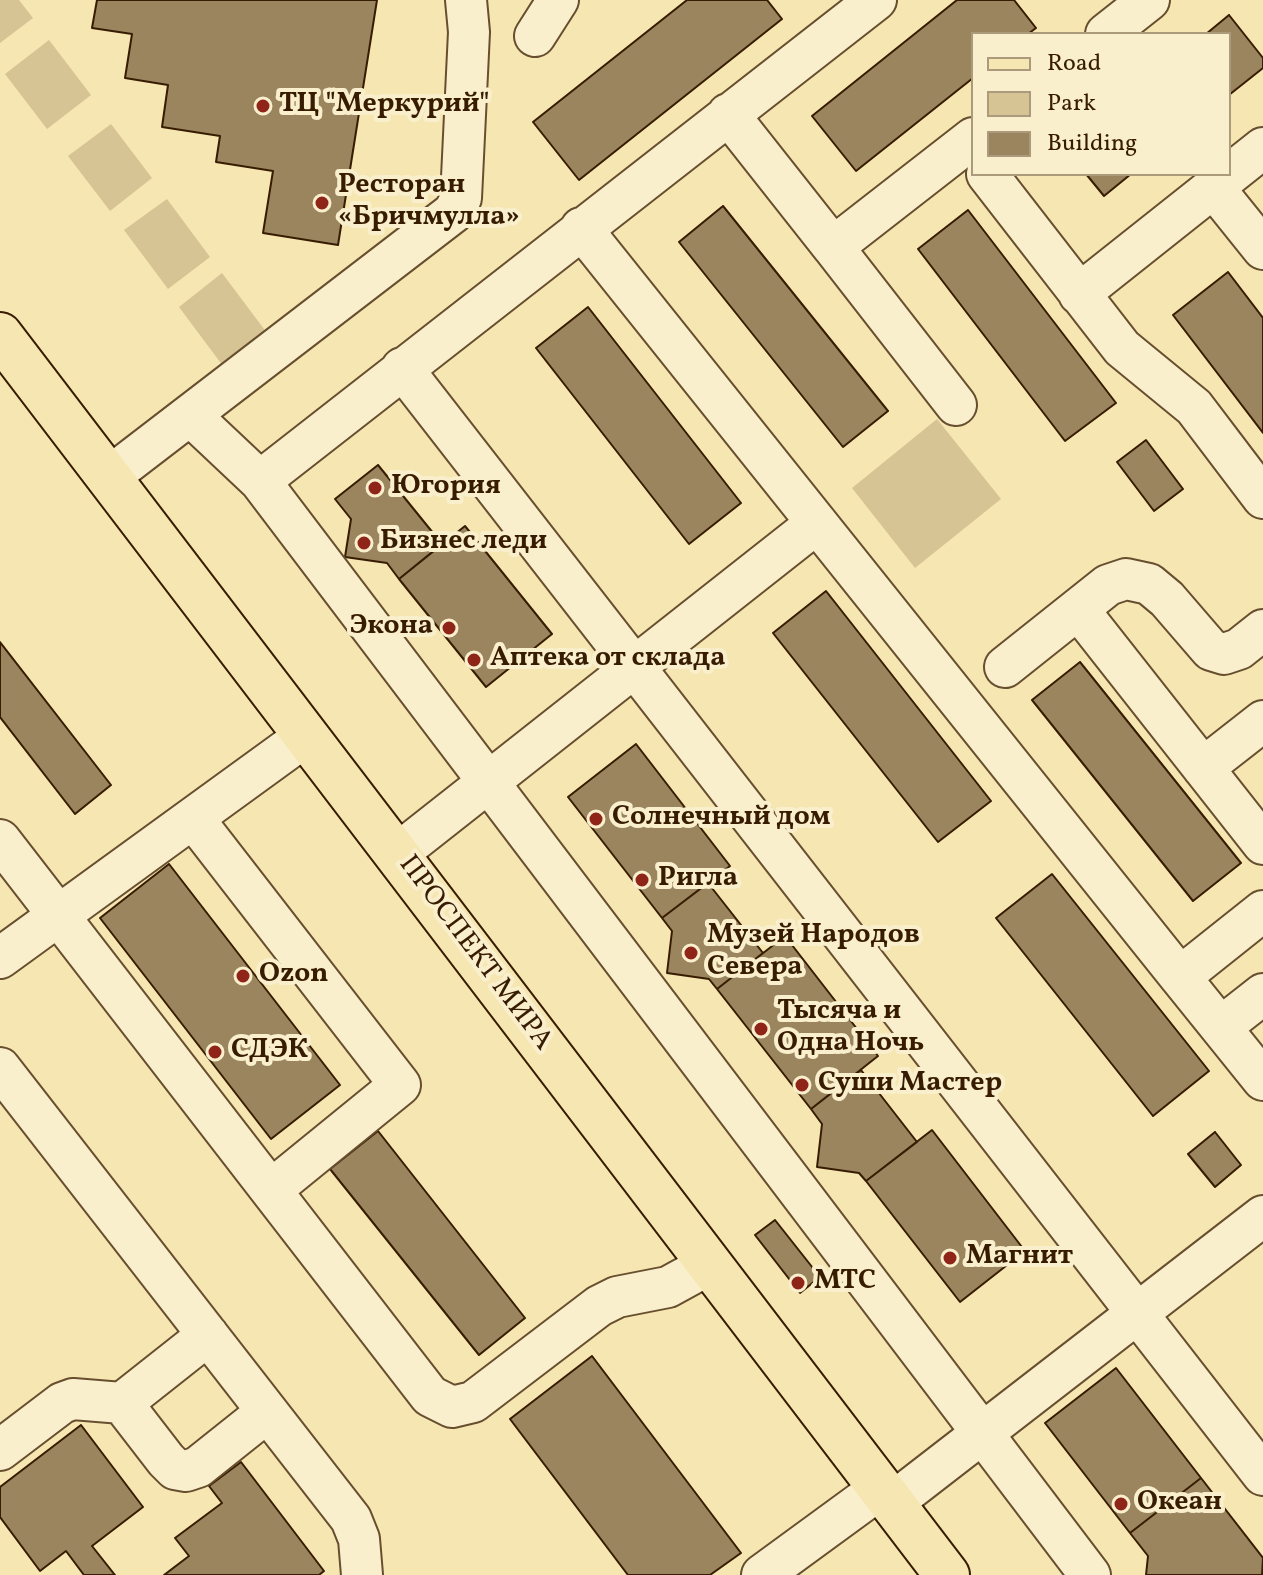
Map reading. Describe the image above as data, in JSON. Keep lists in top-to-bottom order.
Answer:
{
  "streets": {
    "main road": ["ПРОСПЕКТ МИРА"]
  },
  "places": [
    "ТЦ \"Меркурий\"",
    "Ресторан «Бричмулла»",
    "Югория",
    "Бизнес леди",
    "Экона",
    "Аптека от склада",
    "Солнечный дом",
    "Ригла",
    "Музей Народов Севера",
    "Ozon",
    "Тысяча и Одна Ночь",
    "СДЭК",
    "Суши Мастер",
    "Магнит",
    "МТС",
    "Океан"
  ],
  "legend": ["Road", "Park", "Building"]
}
